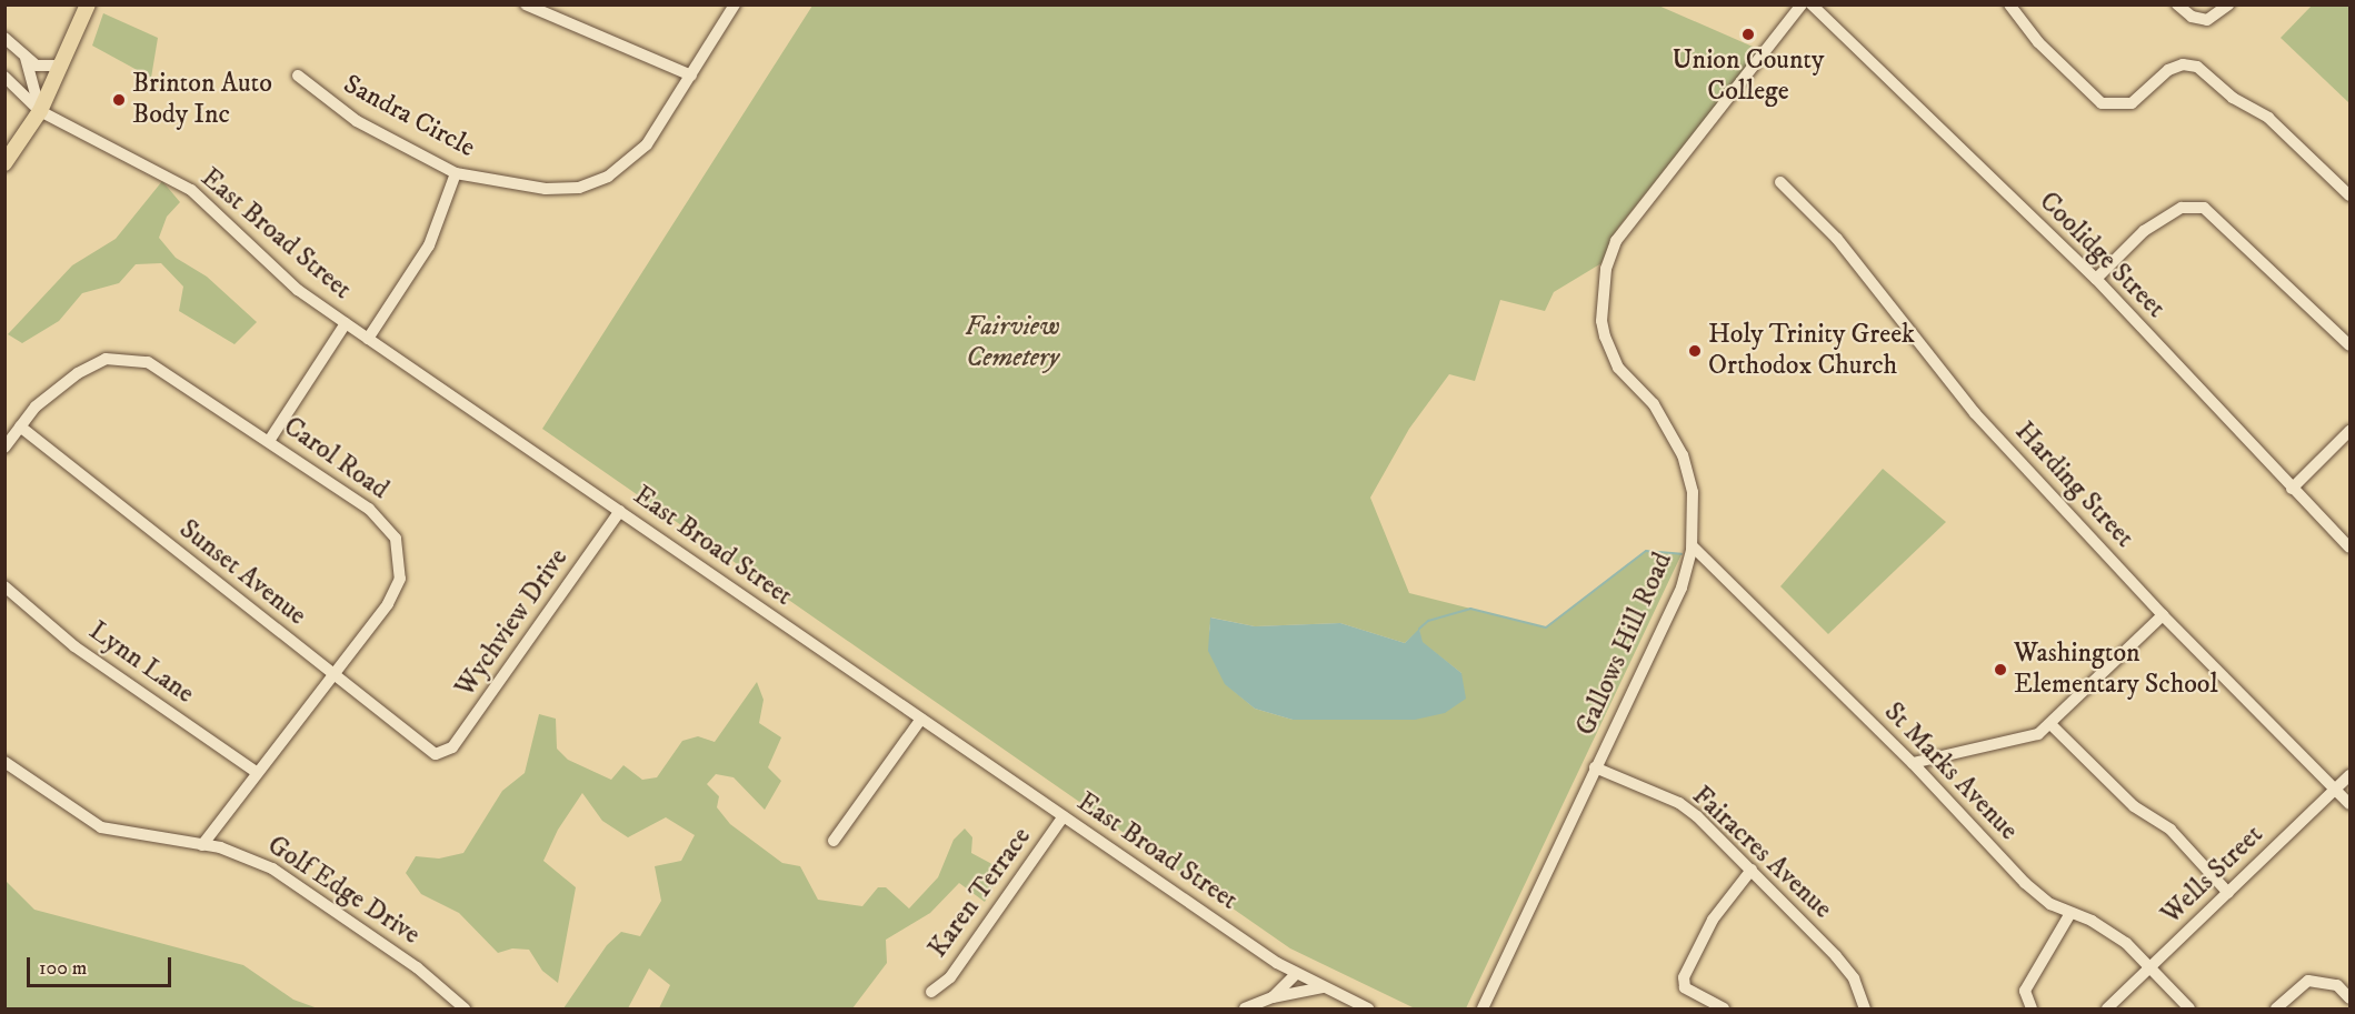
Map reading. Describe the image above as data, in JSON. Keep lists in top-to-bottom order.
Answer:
{
  "streets": {
    "street": [
      "Sandra Circle",
      "East Broad Street",
      "Coolidge Street",
      "Carol Road",
      "Harding Street",
      "Sunset Avenue",
      "Wychview Drive",
      "Gallows Hill Road",
      "Lynn Lane",
      "St Marks Avenue",
      "Fairacres Avenue",
      "Wells Street",
      "Golf Edge Drive",
      "Karen Terrace"
    ]
  },
  "crossings": [
    ["East Broad Street", "Wychview Drive"],
    ["East Broad Street", "Karen Terrace"],
    ["Carol Road", "Sunset Avenue"],
    ["Carol Road", "Lynn Lane"],
    ["Carol Road", "Golf Edge Drive"],
    ["Harding Street", "Wells Street"],
    ["Sunset Avenue", "Wychview Drive"],
    ["Gallows Hill Road", "St Marks Avenue"],
    ["Gallows Hill Road", "Fairacres Avenue"],
    ["St Marks Avenue", "Wells Street"]
  ],
  "parks": ["Fairview Cemetery"],
  "places": [
    "Union County College",
    "Brinton Auto Body Inc",
    "Holy Trinity Greek Orthodox Church",
    "Washington Elementary School"
  ],
  "scale_bar": "100 m"
}
